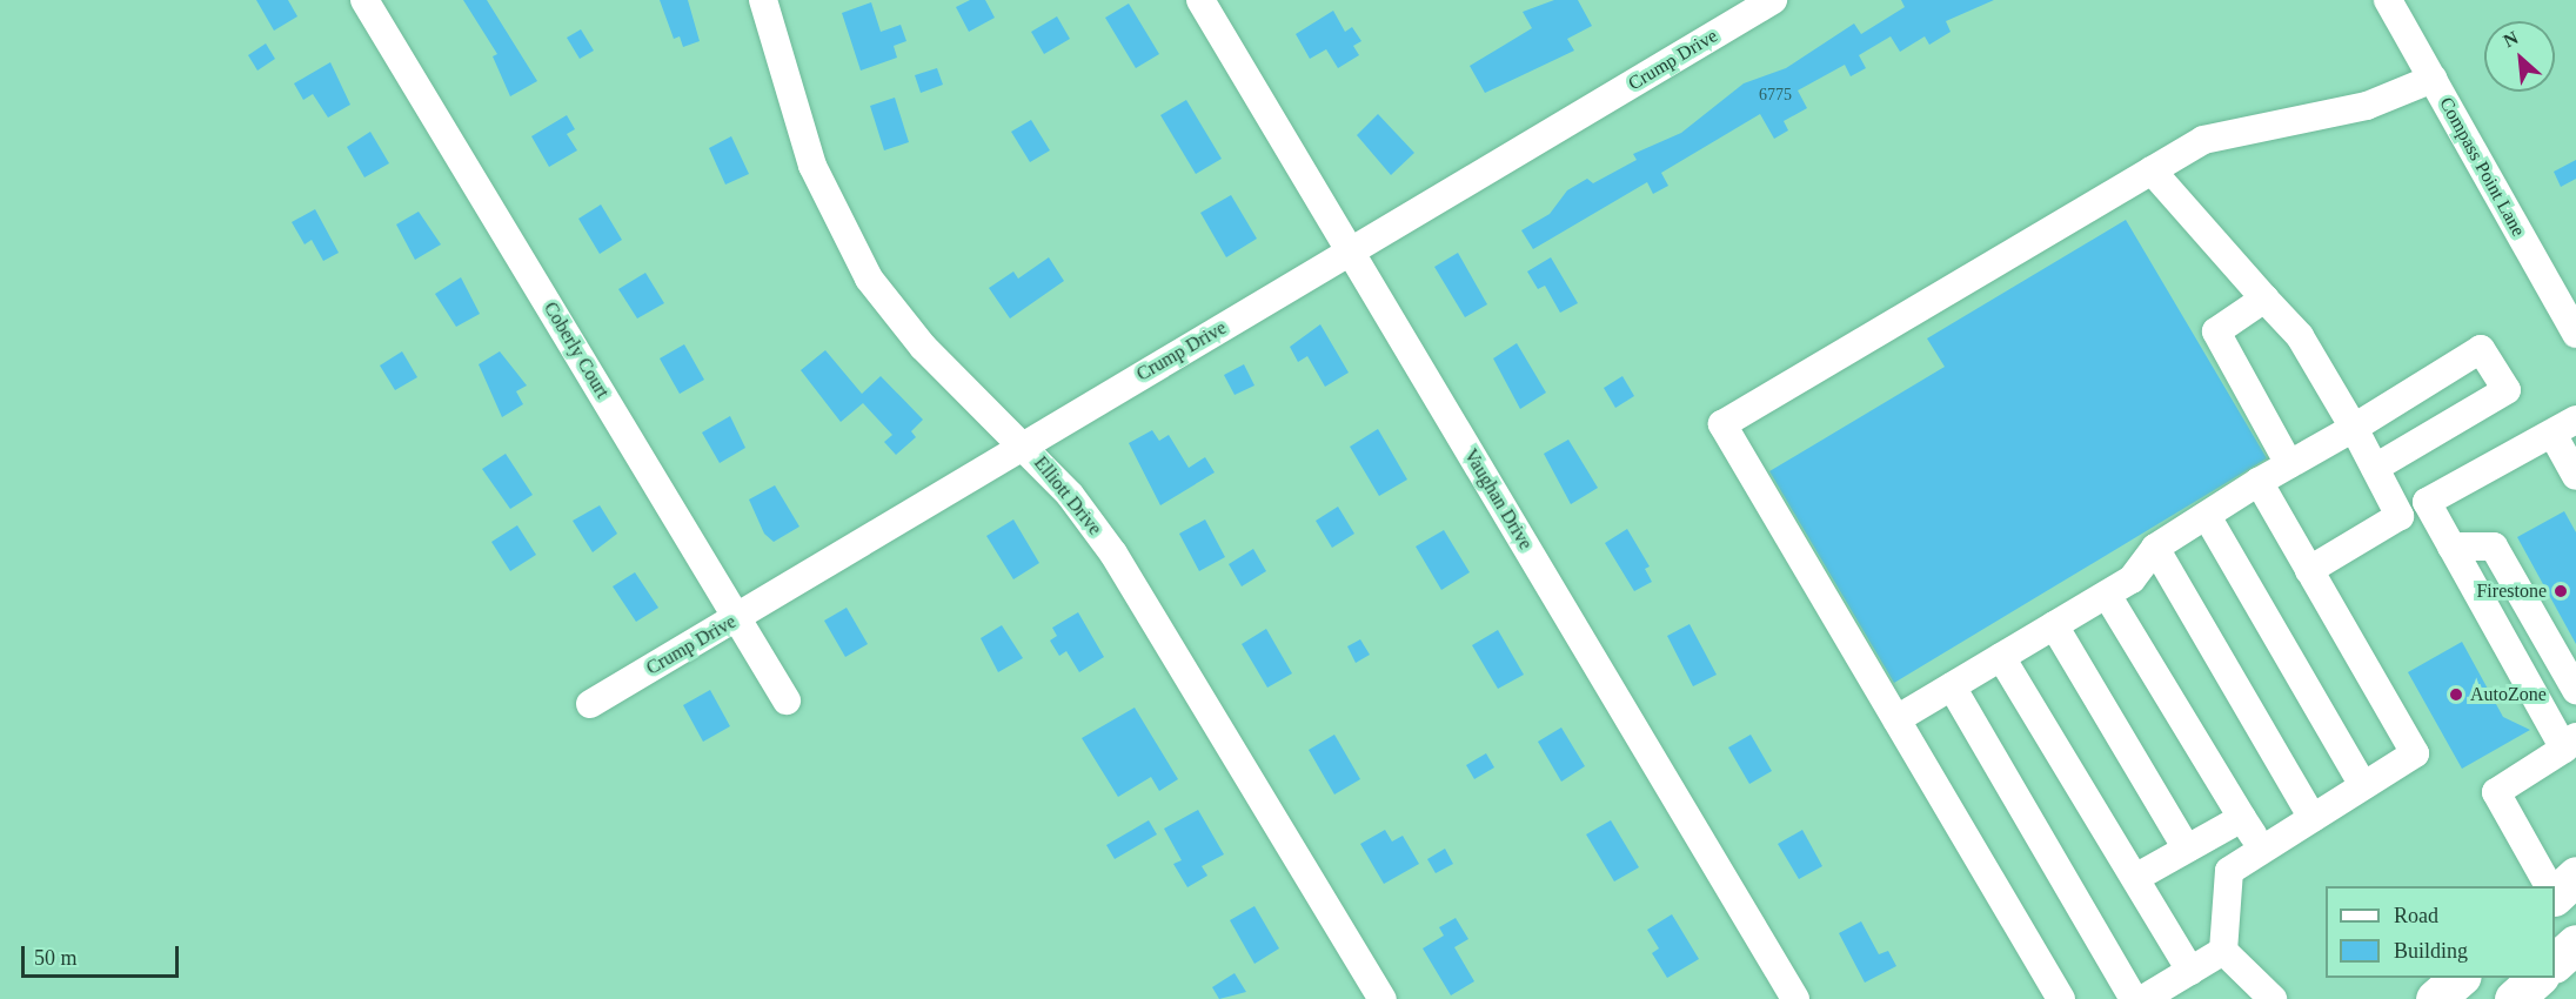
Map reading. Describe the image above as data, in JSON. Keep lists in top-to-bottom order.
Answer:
{
  "streets": {
    "street": [
      "Crump Drive",
      "Compass Point Lane",
      "Coberly Court",
      "Elliott Drive",
      "Vaughan Drive"
    ]
  },
  "crossings": [
    ["Crump Drive", "Coberly Court"],
    ["Crump Drive", "Elliott Drive"],
    ["Crump Drive", "Vaughan Drive"]
  ],
  "places": ["Firestone", "AutoZone"],
  "house_numbers": ["6775"],
  "legend": ["Road", "Building"],
  "scale_bar": "50 m",
  "north": "top left"
}
